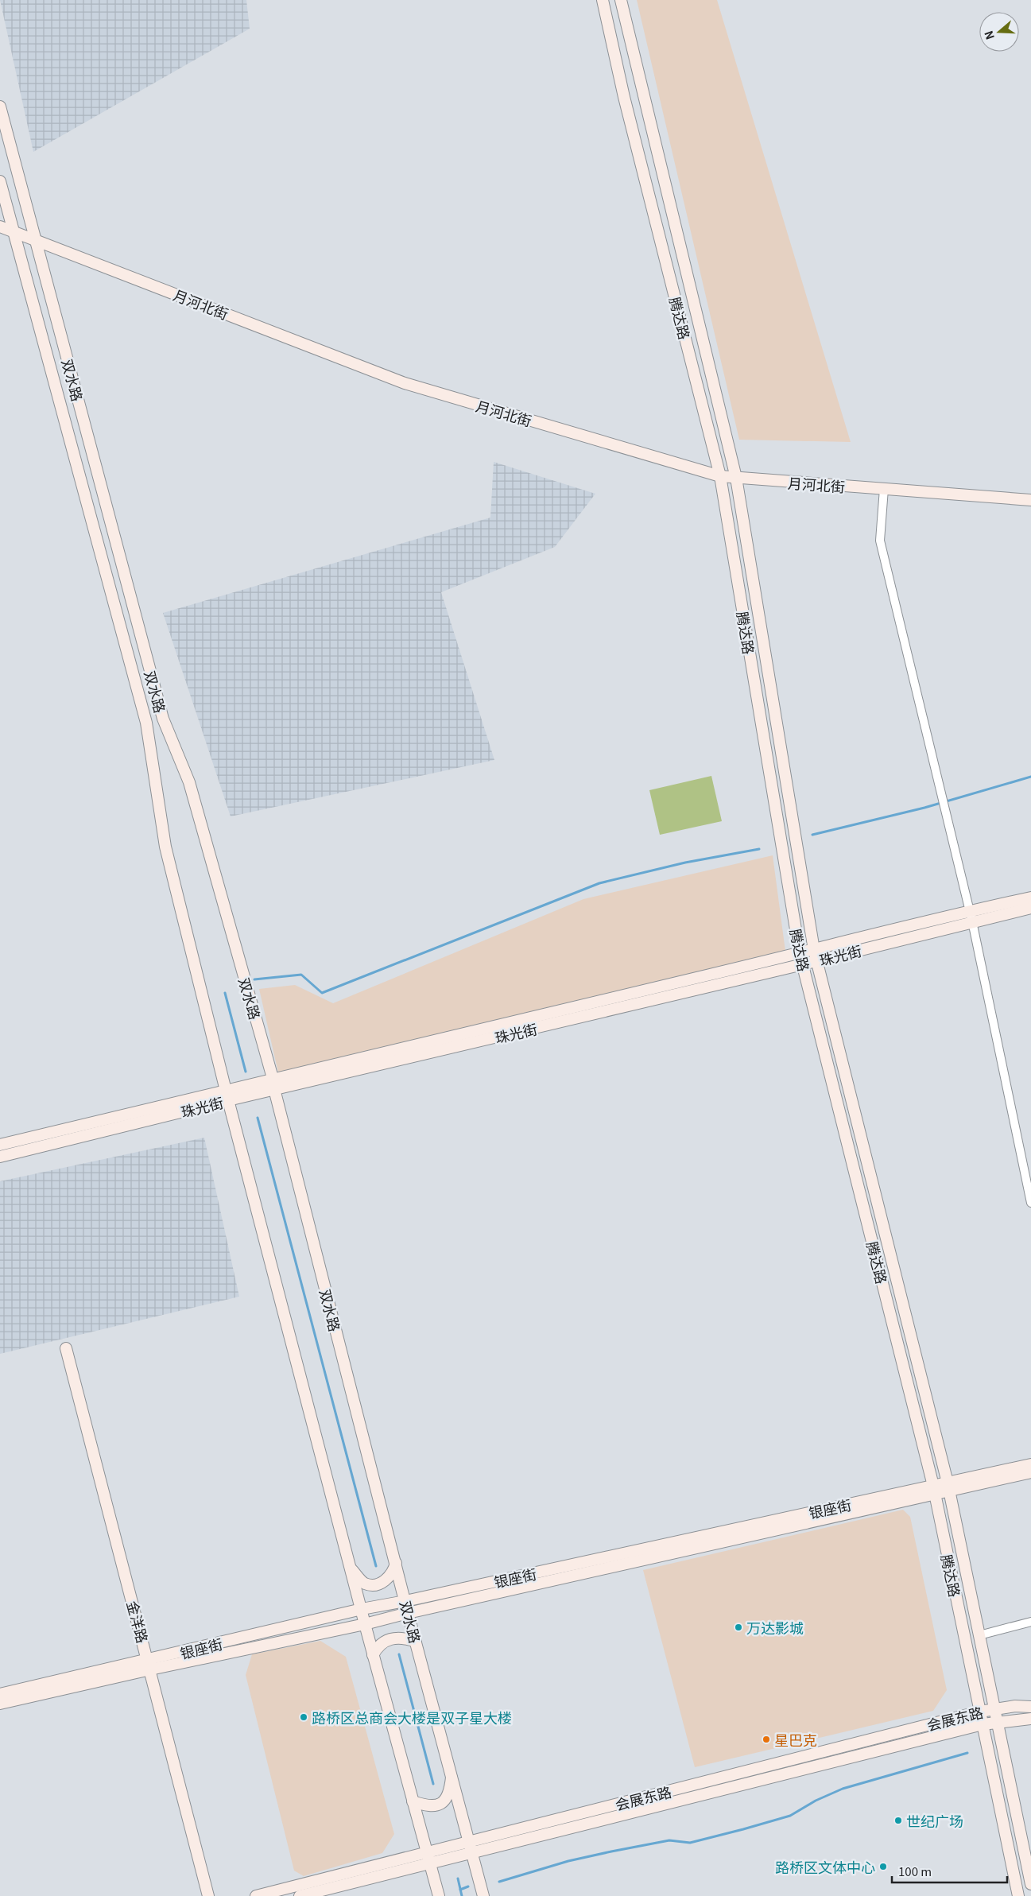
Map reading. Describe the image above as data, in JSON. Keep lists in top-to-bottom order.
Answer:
{
  "streets": {
    "main road": [
      "月河北街",
      "腾达路",
      "双水路",
      "珠光街",
      "银座街",
      "金洋路",
      "会展东路"
    ]
  },
  "crossings": [
    ["月河北街", "腾达路"],
    ["月河北街", "双水路"],
    ["腾达路", "珠光街"],
    ["腾达路", "银座街"],
    ["腾达路", "会展东路"],
    ["双水路", "珠光街"],
    ["双水路", "银座街"],
    ["双水路", "会展东路"],
    ["银座街", "金洋路"]
  ],
  "places": [
    "万达影城",
    "路桥区总商会大楼是双子星大楼",
    "星巴克",
    "世纪广场",
    "路桥区文体中心"
  ],
  "scale_bar": "100 m",
  "north": "left"
}
